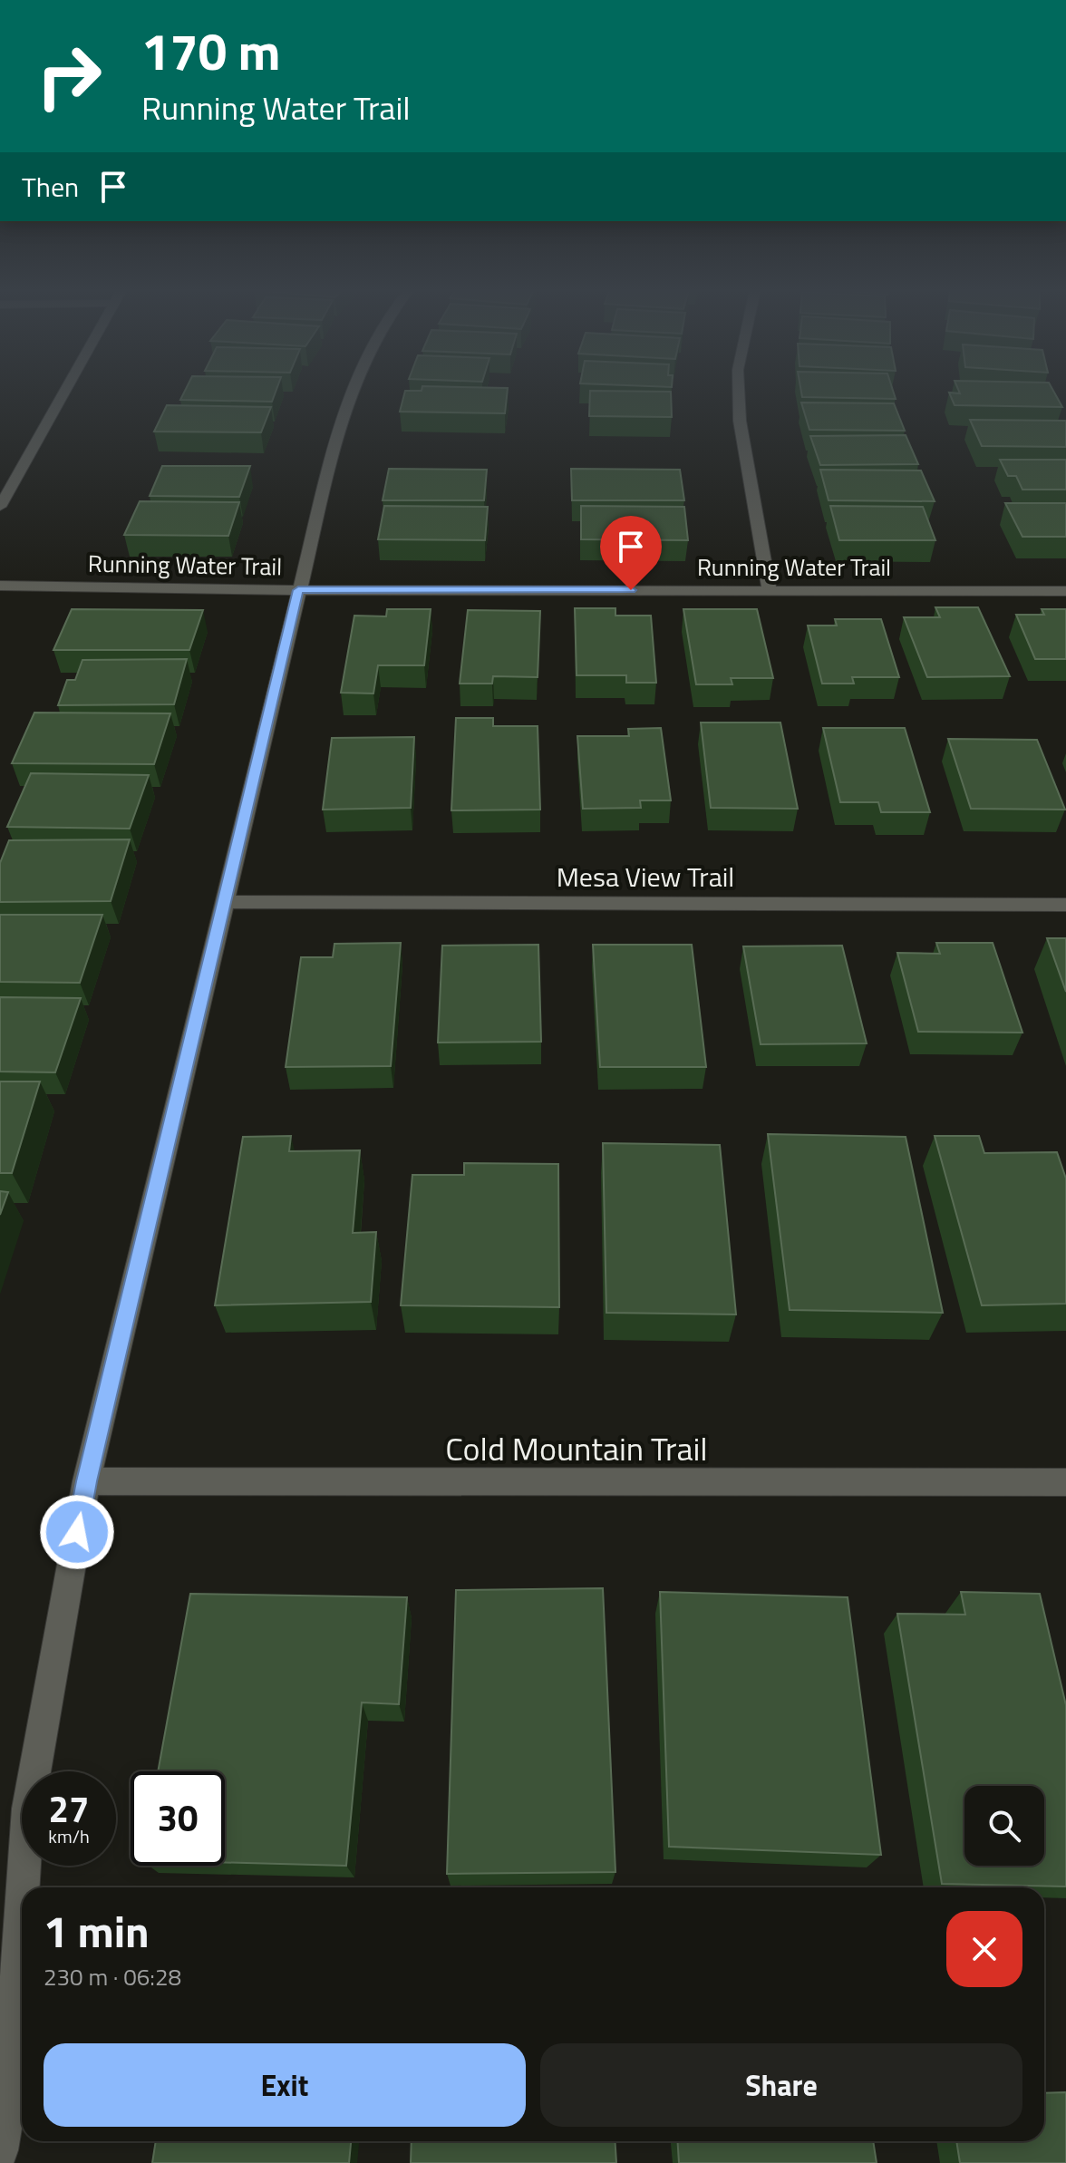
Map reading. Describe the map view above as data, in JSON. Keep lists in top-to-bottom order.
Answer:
{
  "streets": {
    "street": ["Running Water Trail", "Mesa View Trail", "Cold Mountain Trail"]
  },
  "page": {
    "turn": ["170 m", "Running Water Trail"],
    "then": "Then",
    "speed": "27 km/h",
    "limit": "30",
    "heading": ["1 min", "230 m · 06:28"],
    "buttons": ["Exit", "Share"]
  }
}
